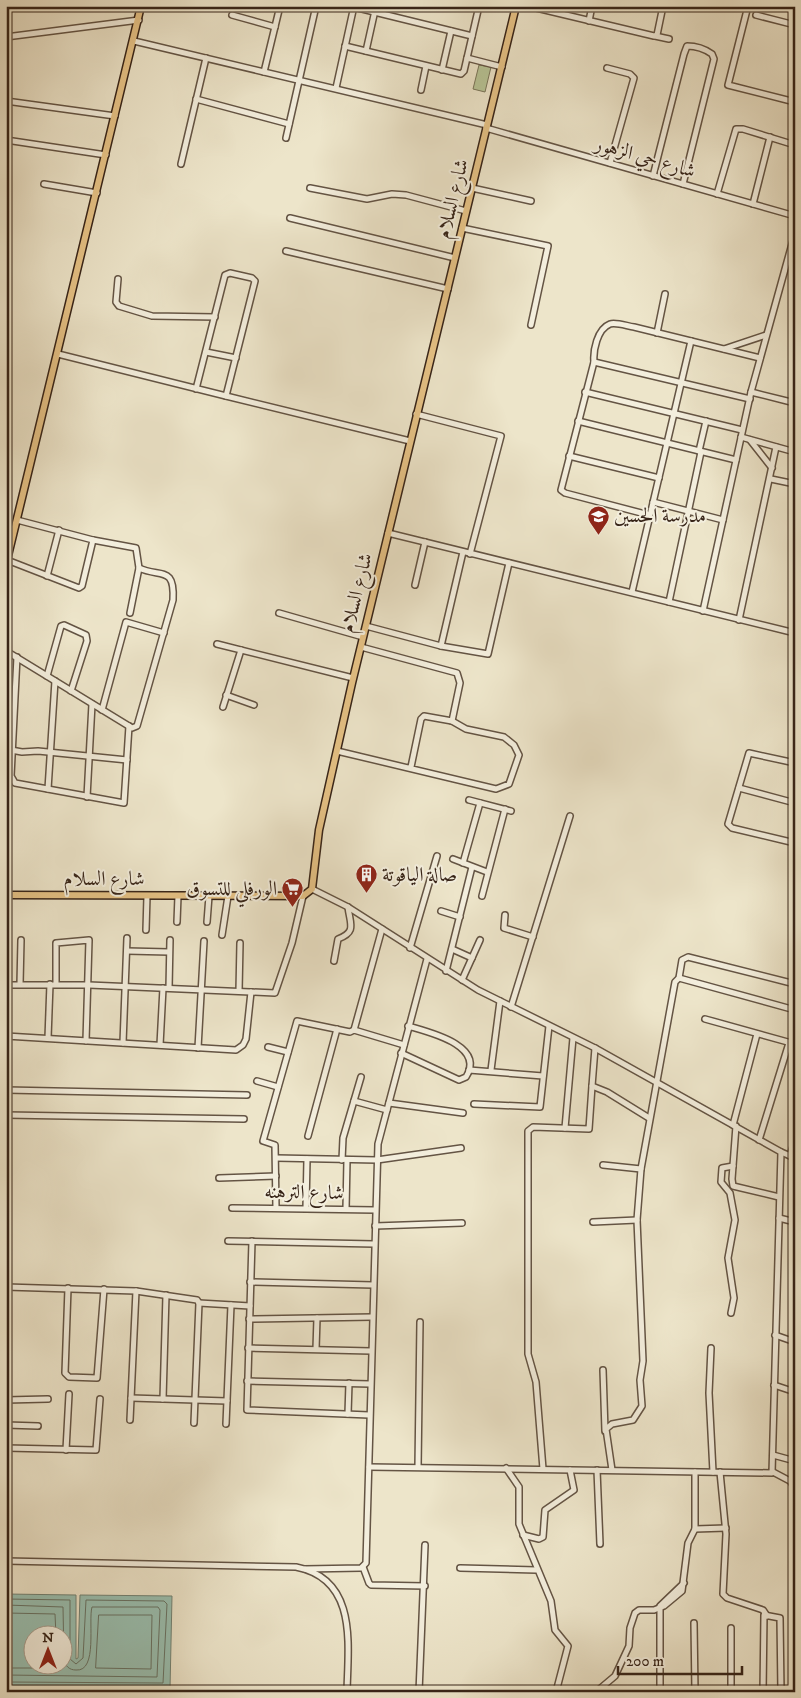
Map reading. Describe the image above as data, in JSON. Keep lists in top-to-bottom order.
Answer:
{
  "streets": {
    "main road": ["شارع السلام"],
    "street": ["شارع حي الزهور", "شارع الترهنه"]
  },
  "crossings": [
    ["شارع حي الزهور", "شارع السلام"]
  ],
  "places": {
    "school or university": ["مدرسة الحسين"],
    "building": ["صالة الياقوتة"],
    "supermarket": ["الورفلي للتسوق"]
  },
  "scale_bar": "200 m",
  "north": "top"
}
